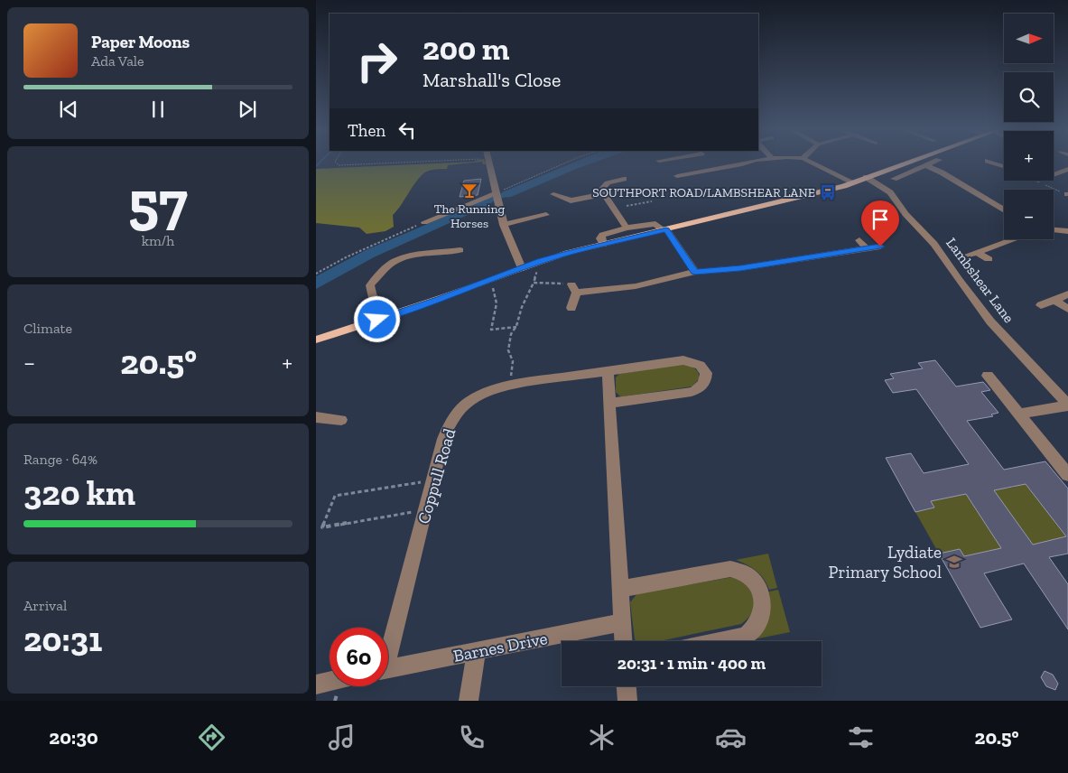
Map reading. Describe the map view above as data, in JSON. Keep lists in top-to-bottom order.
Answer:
{
  "streets": {
    "street": ["Lambshear Lane", "Coppull Road", "Barnes Drive"]
  },
  "places": {
    "bar": ["The Running Horses"],
    "bus stop": ["SOUTHPORT ROAD/LAMBSHEAR LANE"],
    "school or university": ["Lydiate Primary School"]
  },
  "north": "right",
  "page": {
    "map_buttons": ["+", "−"],
    "turn": ["200 m", "Marshall's Close"],
    "song": ["Paper Moons", "Ada Vale"],
    "then": "Then",
    "tile": [
      ["57", "km/h"],
      "Climate",
      ["Range · 64%", "320 km"],
      ["Arrival", "20:31"]
    ],
    "heat": ["−", "20.5°", "+"],
    "limit": "60",
    "trip": "20:31 · 1 min · 400 m",
    "tabs": ["20:30", "20.5°"]
  }
}
